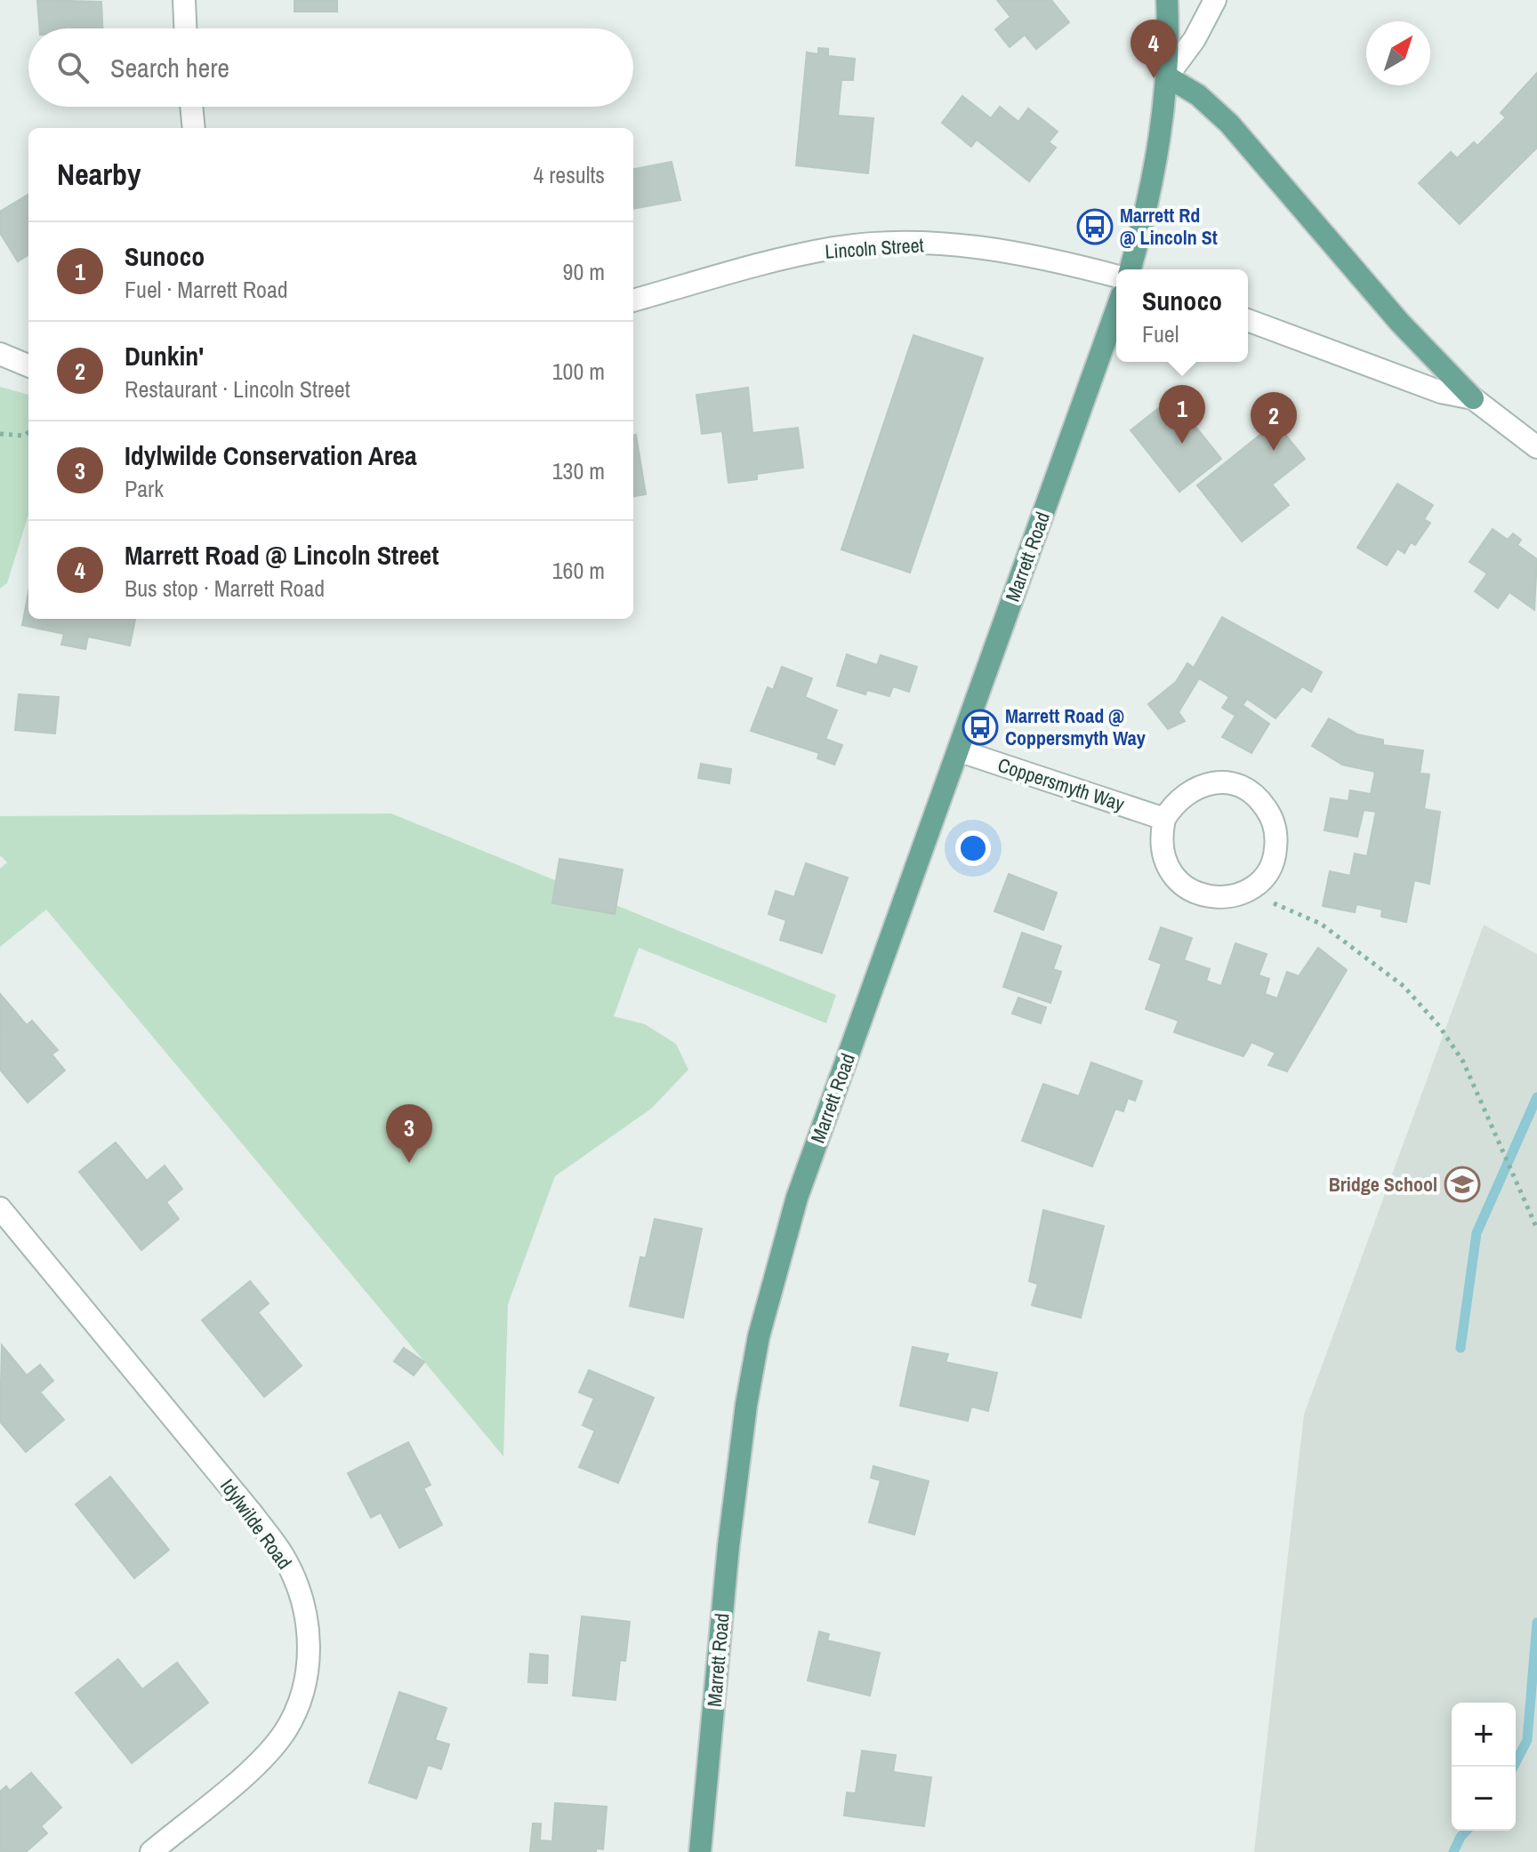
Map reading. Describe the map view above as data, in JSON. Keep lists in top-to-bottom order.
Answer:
{
  "streets": {
    "main road": ["Marrett Road"],
    "street": ["Lincoln Street", "Coppersmyth Way", "Idylwilde Road"]
  },
  "crossings": [
    ["Marrett Road", "Coppersmyth Way"]
  ],
  "places": {
    "bus stop": ["Marrett Rd @ Lincoln St", "Marrett Road @ Coppersmyth Way"],
    "school or university": ["Bridge School"]
  },
  "north": "top right",
  "page": {
    "pins": [
      "4",
      "1",
      "2",
      "3"
    ],
    "search": "Search here",
    "heading": ["Nearby", "4 results"],
    "list": [
      {
        "mark": "1",
        "name": "Sunoco",
        "note": "Fuel · Marrett Road",
        "value": "90 m"
      },
      {
        "mark": "2",
        "name": "Dunkin'",
        "note": "Restaurant · Lincoln Street",
        "value": "100 m"
      },
      {
        "mark": "3",
        "name": "Idylwilde Conservation Area",
        "note": "Park",
        "value": "130 m"
      },
      {
        "mark": "4",
        "name": "Marrett Road @ Lincoln Street",
        "note": "Bus stop · Marrett Road",
        "value": "160 m"
      }
    ],
    "popup": ["Sunoco", "Fuel"],
    "map_buttons": ["+", "−"]
  }
}
